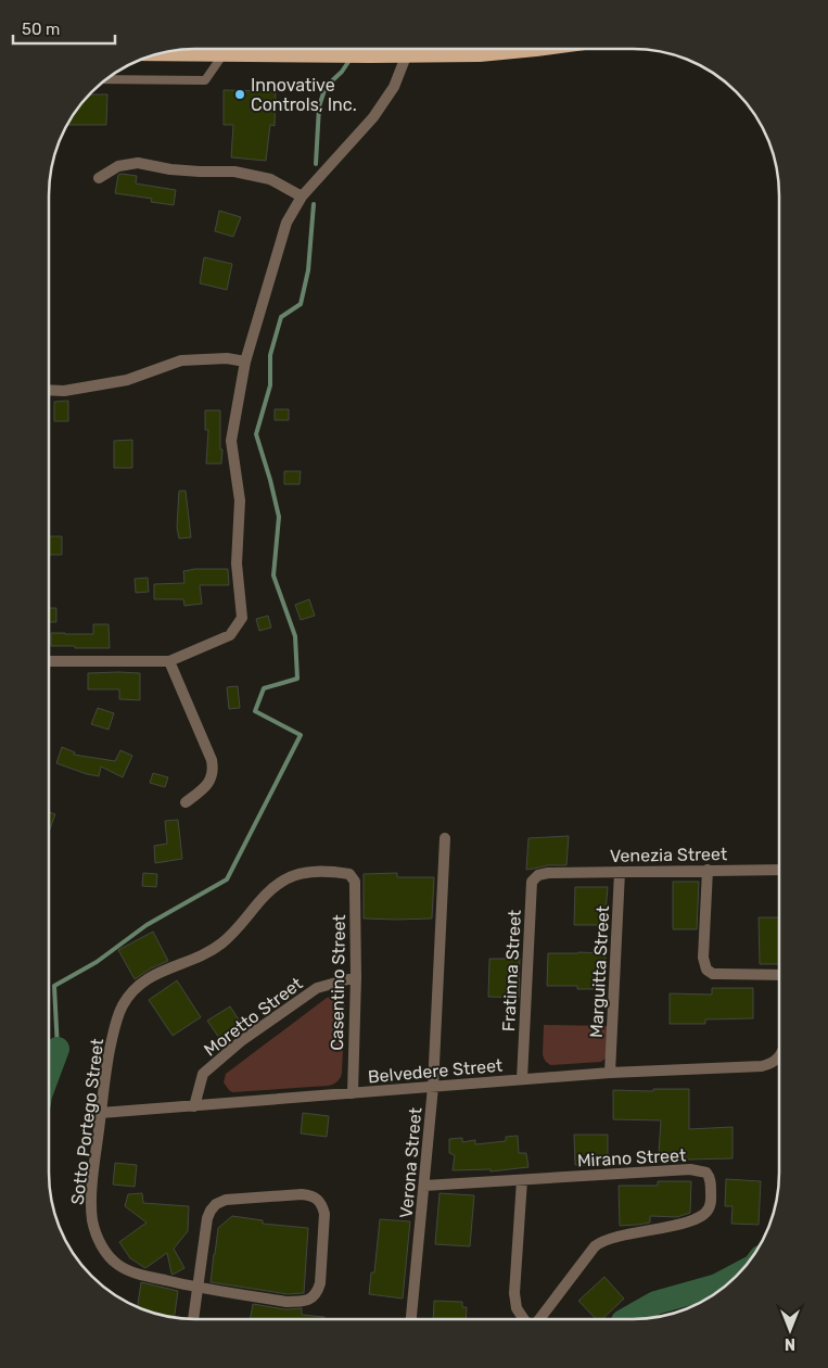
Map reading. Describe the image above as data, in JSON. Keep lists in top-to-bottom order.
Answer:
{
  "streets": {
    "street": [
      "Venezia Street",
      "Fratinna Street",
      "Marguitta Street",
      "Casentino Street",
      "Moretto Street",
      "Belvedere Street",
      "Sotto Portego Street",
      "Mirano Street",
      "Verona Street"
    ]
  },
  "crossings": [
    ["Venezia Street", "Fratinna Street"],
    ["Venezia Street", "Marguitta Street"],
    ["Fratinna Street", "Belvedere Street"],
    ["Marguitta Street", "Belvedere Street"],
    ["Casentino Street", "Moretto Street"],
    ["Casentino Street", "Belvedere Street"],
    ["Casentino Street", "Sotto Portego Street"],
    ["Moretto Street", "Belvedere Street"],
    ["Belvedere Street", "Sotto Portego Street"],
    ["Belvedere Street", "Verona Street"],
    ["Mirano Street", "Verona Street"]
  ],
  "places": ["Innovative Controls, Inc."],
  "scale_bar": "50 m",
  "north": "bottom"
}
